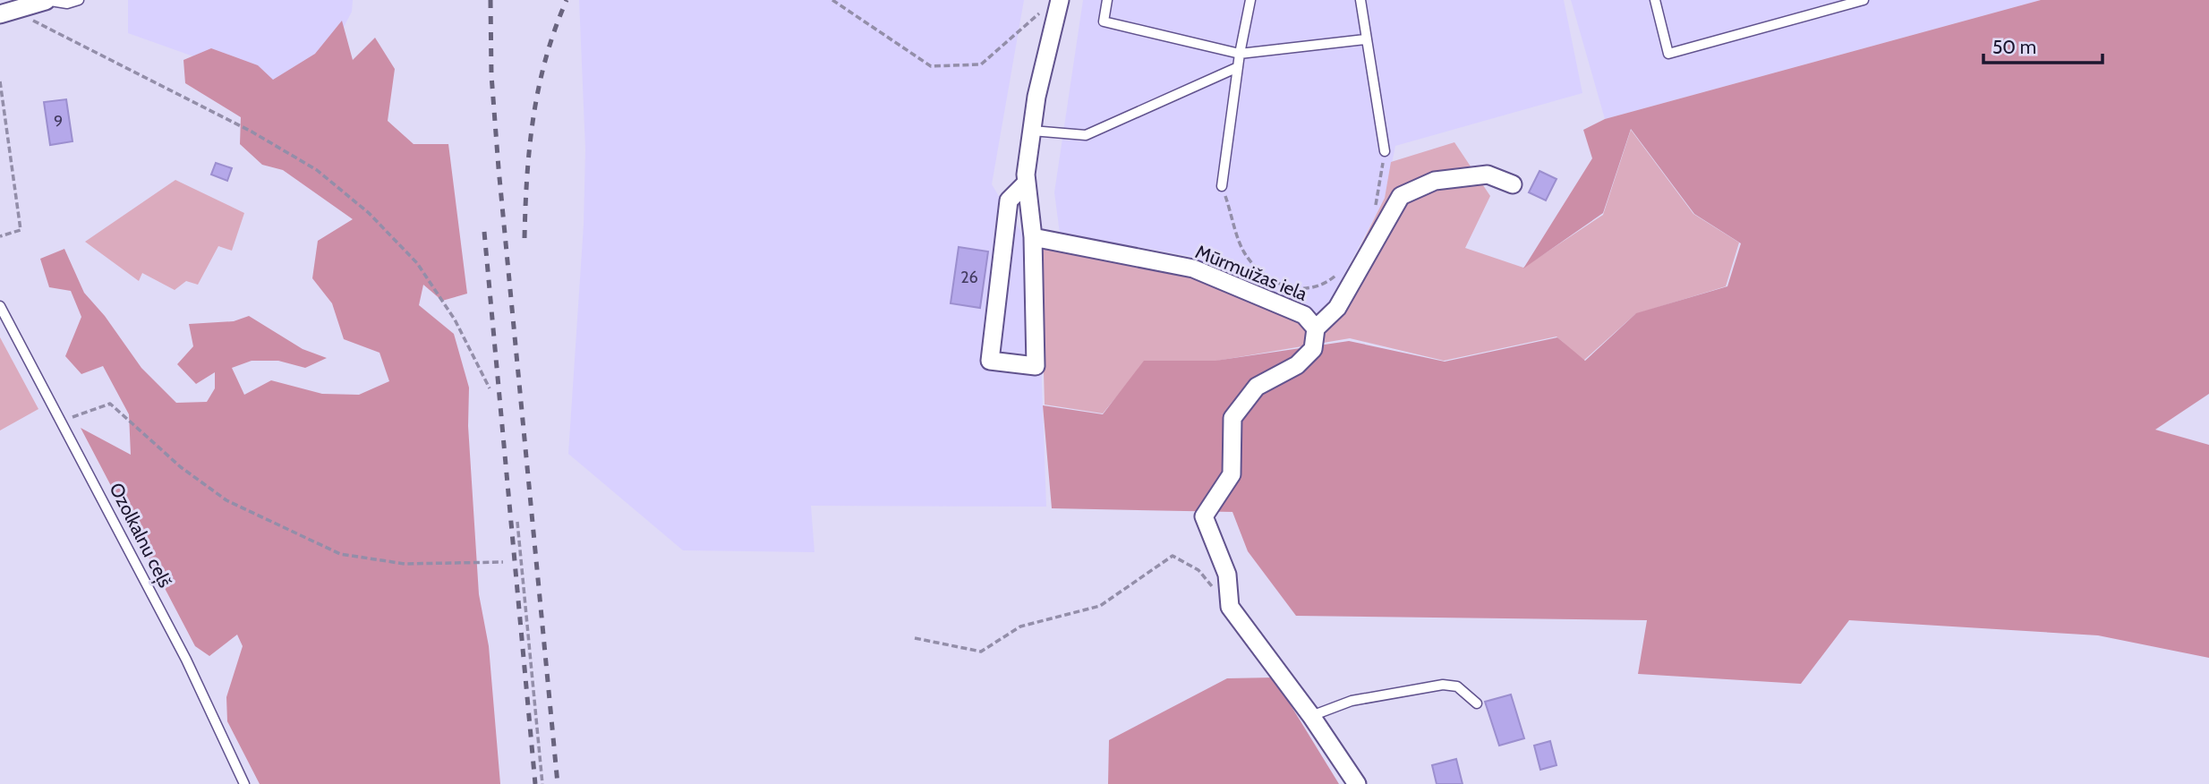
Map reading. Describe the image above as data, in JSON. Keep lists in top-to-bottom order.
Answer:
{
  "streets": {
    "street": ["Mūrmuižas iela"],
    "lane": ["Ozolkalnu ceļš"]
  },
  "house_numbers": ["9", "26"],
  "scale_bar": "50 m"
}
